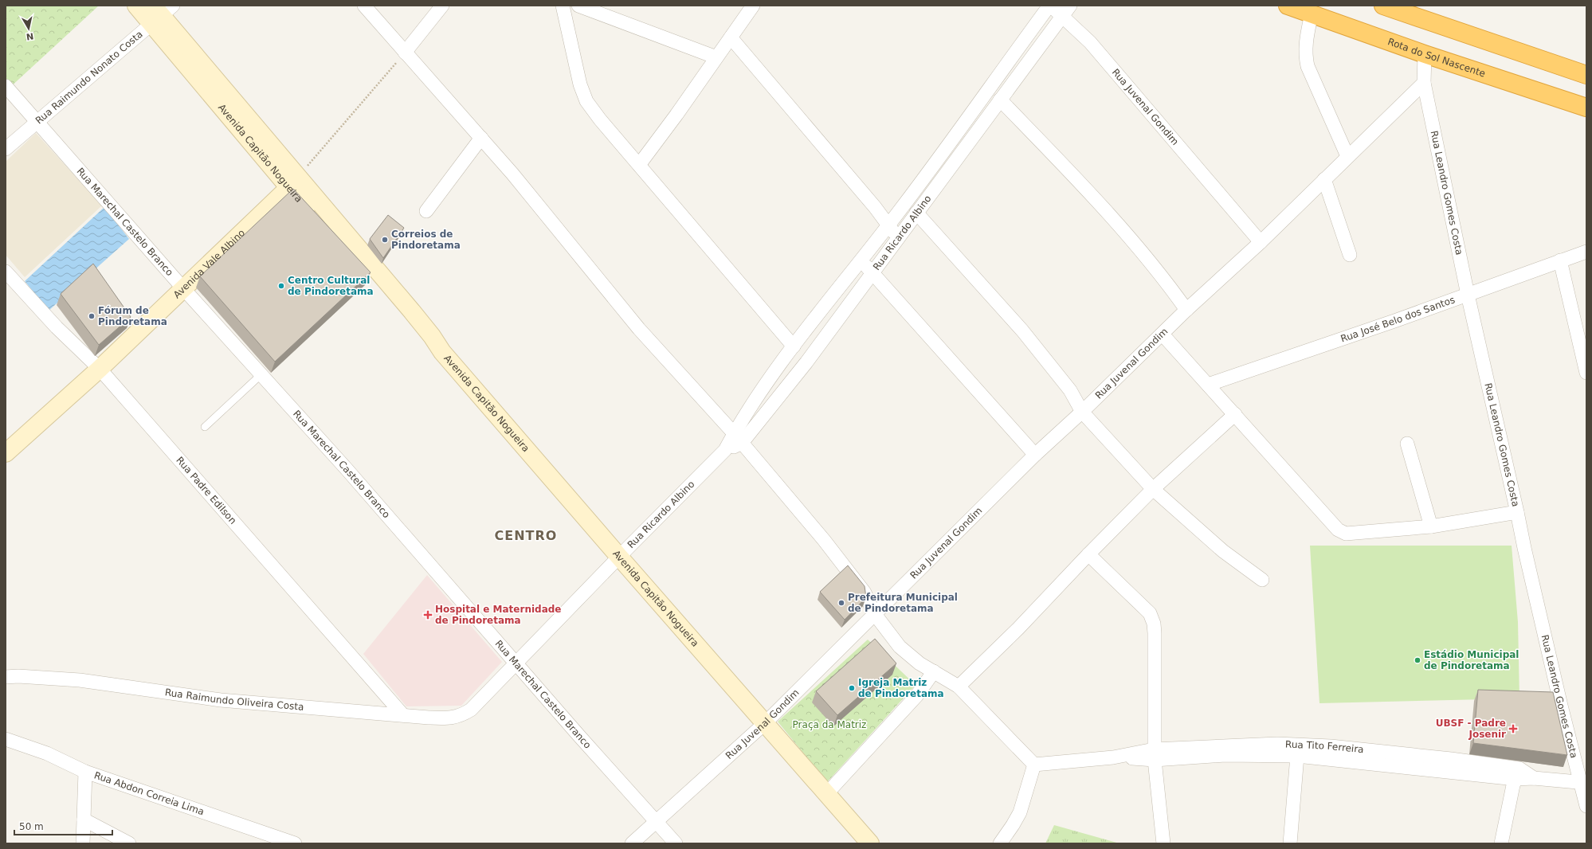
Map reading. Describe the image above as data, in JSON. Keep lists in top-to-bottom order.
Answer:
{
  "streets": {
    "highway": ["Rota do Sol Nascente"],
    "main road": ["Avenida Capitão Nogueira", "Avenida Vale Albino"],
    "street": [
      "Rua Raimundo Nonato Costa",
      "Rua Juvenal Gondim",
      "Rua Leandro Gomes Costa",
      "Rua Marechal Castelo Branco",
      "Rua Ricardo Albino",
      "Rua José Belo dos Santos",
      "Rua Padre Edilson",
      "Rua Raimundo Oliveira Costa",
      "Rua Tito Ferreira",
      "Rua Abdon Correia Lima"
    ]
  },
  "crossings": [
    ["Rua Raimundo Nonato Costa", "Avenida Capitão Nogueira"],
    ["Rua Raimundo Nonato Costa", "Rua Marechal Castelo Branco"],
    ["Rua Juvenal Gondim", "Avenida Capitão Nogueira"],
    ["Rua Juvenal Gondim", "Rua Leandro Gomes Costa"],
    ["Rua Juvenal Gondim", "Rua Marechal Castelo Branco"],
    ["Rua Juvenal Gondim", "Rua Ricardo Albino"],
    ["Avenida Capitão Nogueira", "Rua Ricardo Albino"],
    ["Avenida Capitão Nogueira", "Avenida Vale Albino"],
    ["Rua Leandro Gomes Costa", "Rua José Belo dos Santos"],
    ["Rua Leandro Gomes Costa", "Rua Tito Ferreira"],
    ["Rua Marechal Castelo Branco", "Rua Ricardo Albino"],
    ["Rua Marechal Castelo Branco", "Avenida Vale Albino"],
    ["Rua Ricardo Albino", "Rua Raimundo Oliveira Costa"],
    ["Avenida Vale Albino", "Rua Padre Edilson"],
    ["Rua Padre Edilson", "Rua Raimundo Oliveira Costa"]
  ],
  "districts": ["CENTRO"],
  "parks": ["Praça da Matriz"],
  "places": {
    "other": [
      "Correios de Pindoretama",
      "Centro Cultural de Pindoretama",
      "Fórum de Pindoretama",
      "Prefeitura Municipal de Pindoretama",
      "Estádio Municipal de Pindoretama",
      "Igreja Matriz de Pindoretama"
    ],
    "health": ["Hospital e Maternidade de Pindoretama", "UBSF - Padre Josenir"]
  },
  "scale_bar": "50 m",
  "north": "bottom"
}
